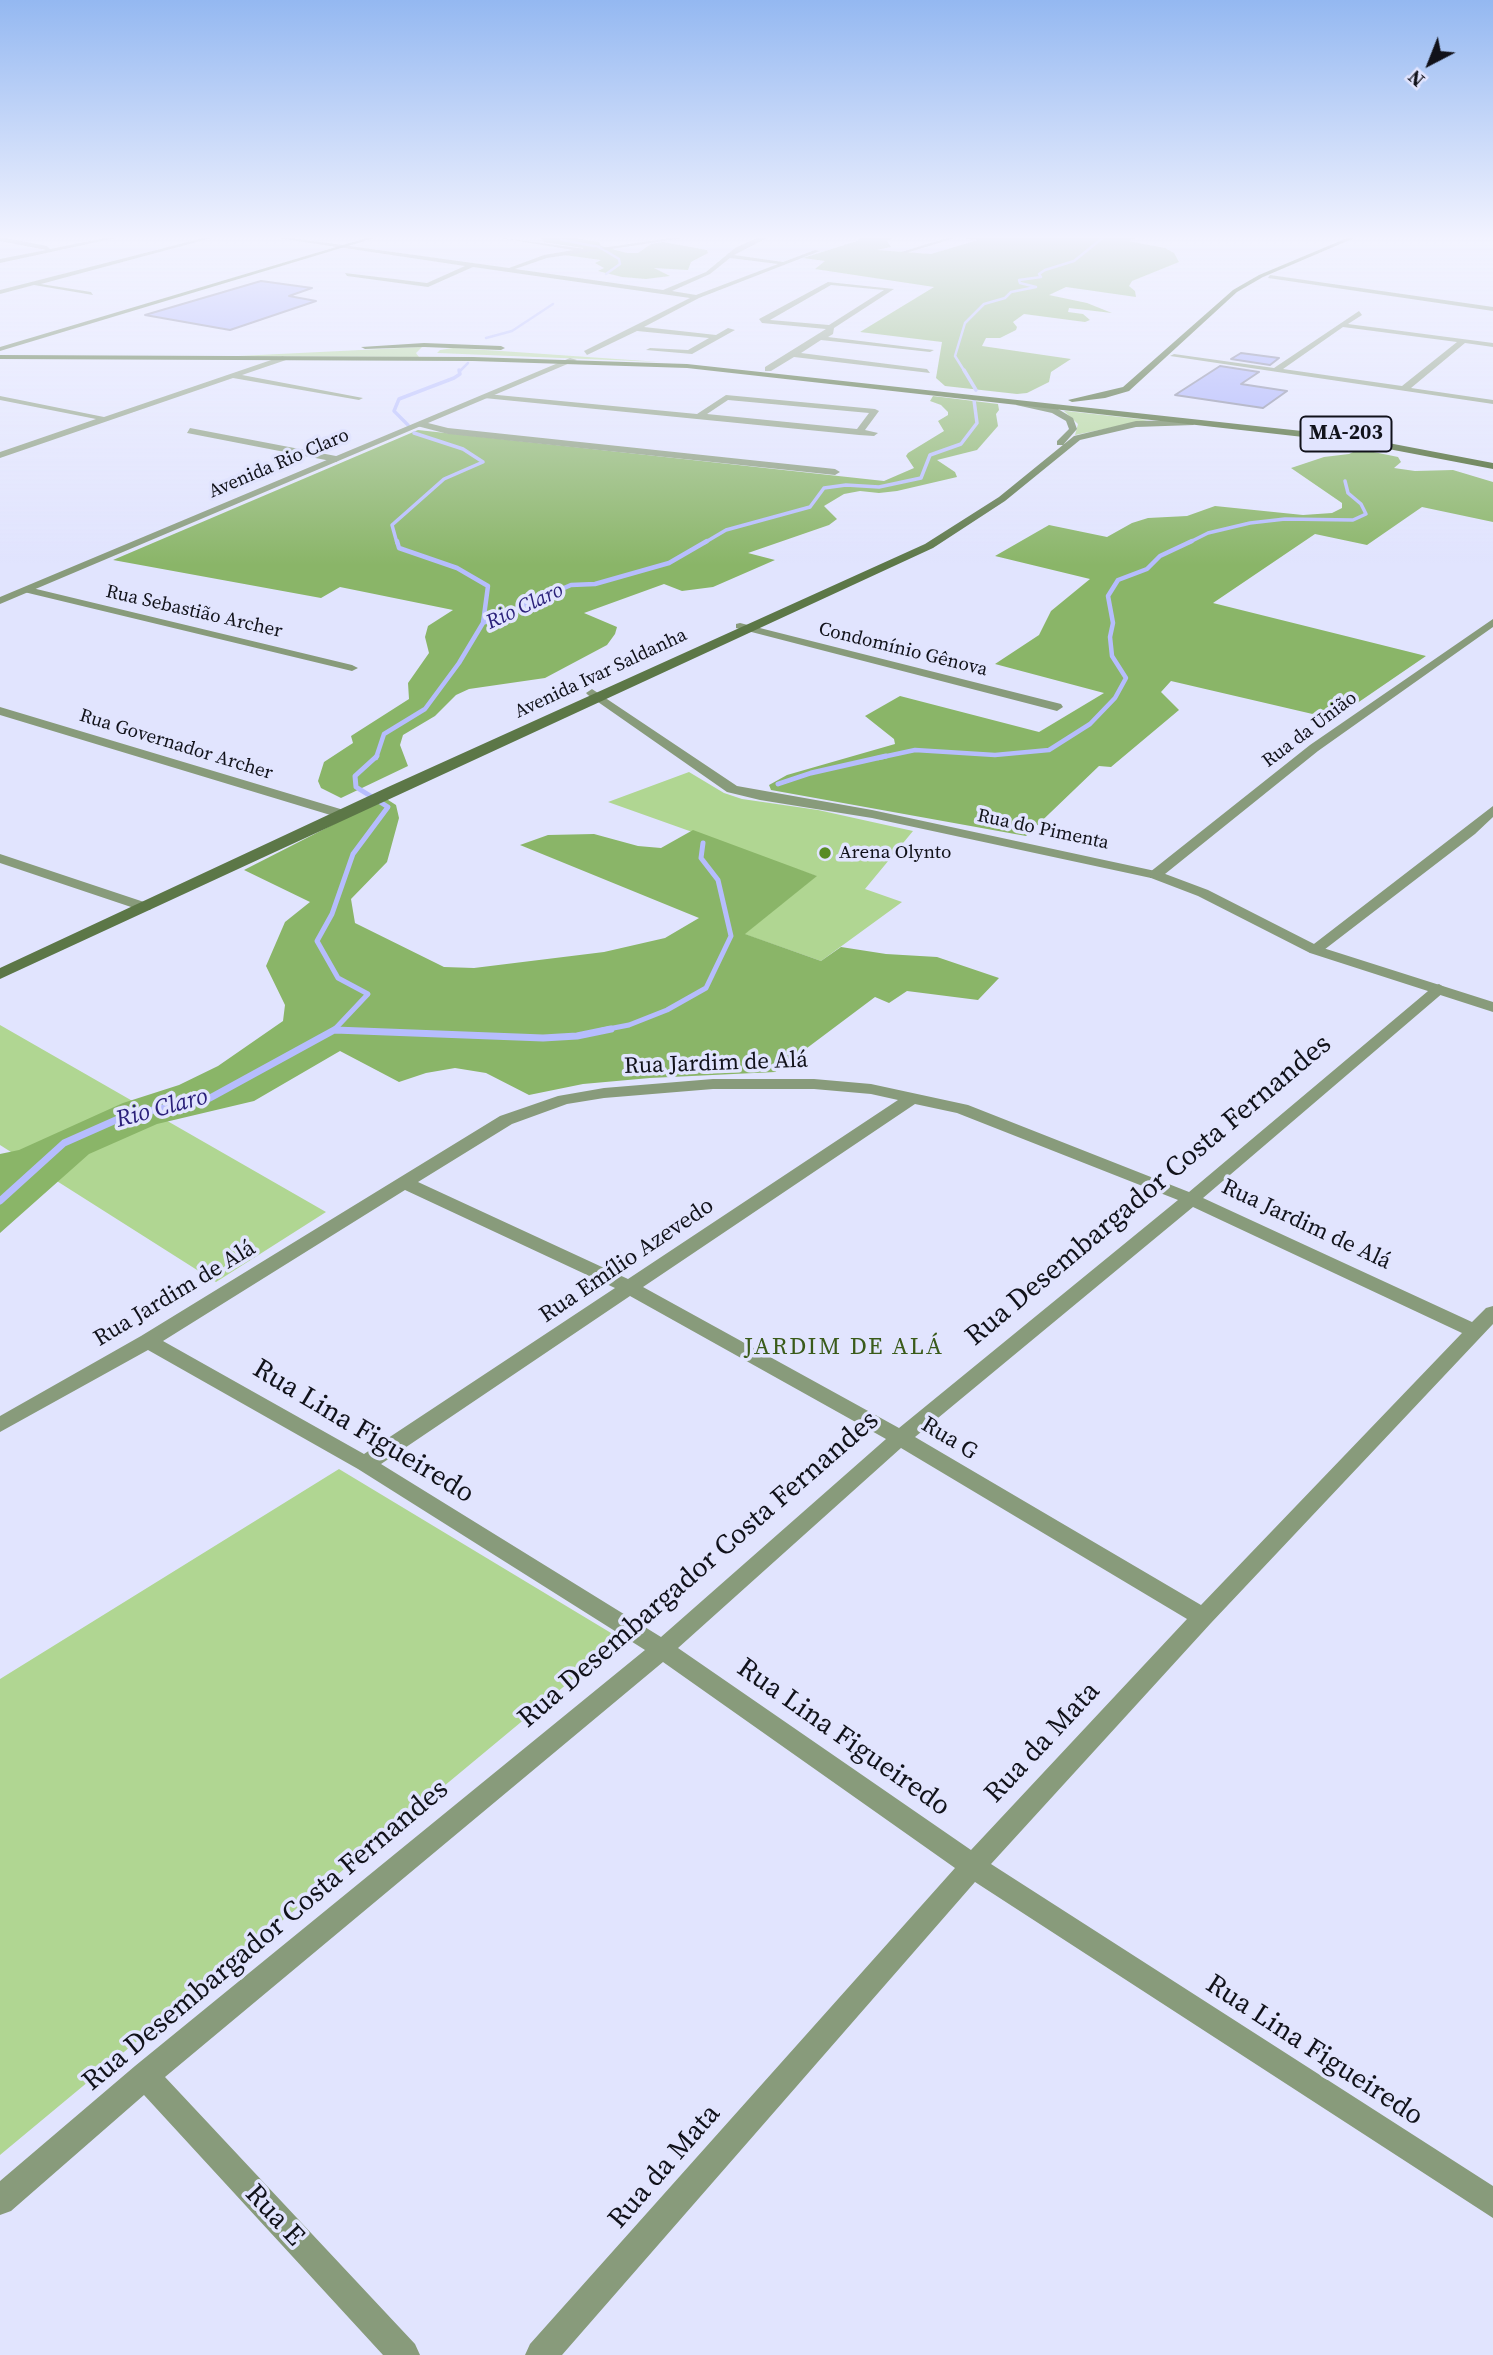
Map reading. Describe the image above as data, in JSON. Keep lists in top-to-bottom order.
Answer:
{
  "streets": {
    "main road": ["MA-203", "Avenida Ivar Saldanha"],
    "street": [
      "Avenida Rio Claro",
      "Rua Sebastião Archer",
      "Condomínio Gênova",
      "Rua da União",
      "Rua Governador Archer",
      "Rua do Pimenta",
      "Rua Jardim de Alá",
      "Rua Desembargador Costa Fernandes",
      "Rua Emílio Azevedo",
      "Rua Lina Figueiredo",
      "Rua G",
      "Rua da Mata",
      "Rua E"
    ]
  },
  "crossings": [
    ["MA-203", "Avenida Rio Claro"],
    ["MA-203", "Avenida Ivar Saldanha"],
    ["Avenida Rio Claro", "Rua Sebastião Archer"],
    ["Condomínio Gênova", "Avenida Ivar Saldanha"],
    ["Avenida Ivar Saldanha", "Rua Governador Archer"],
    ["Avenida Ivar Saldanha", "Rua do Pimenta"],
    ["Rua da União", "Rua do Pimenta"],
    ["Rua do Pimenta", "Rua Desembargador Costa Fernandes"],
    ["Rua Jardim de Alá", "Rua Desembargador Costa Fernandes"],
    ["Rua Jardim de Alá", "Rua Emílio Azevedo"],
    ["Rua Jardim de Alá", "Rua Lina Figueiredo"],
    ["Rua Jardim de Alá", "Rua G"],
    ["Rua Jardim de Alá", "Rua da Mata"],
    ["Rua Desembargador Costa Fernandes", "Rua Lina Figueiredo"],
    ["Rua Desembargador Costa Fernandes", "Rua G"],
    ["Rua Desembargador Costa Fernandes", "Rua E"],
    ["Rua Emílio Azevedo", "Rua Lina Figueiredo"],
    ["Rua Emílio Azevedo", "Rua G"],
    ["Rua Lina Figueiredo", "Rua da Mata"],
    ["Rua G", "Rua da Mata"]
  ],
  "districts": ["JARDIM DE ALÁ"],
  "water": ["Rio Claro"],
  "places": ["Arena Olynto"],
  "north": "bottom left"
}
